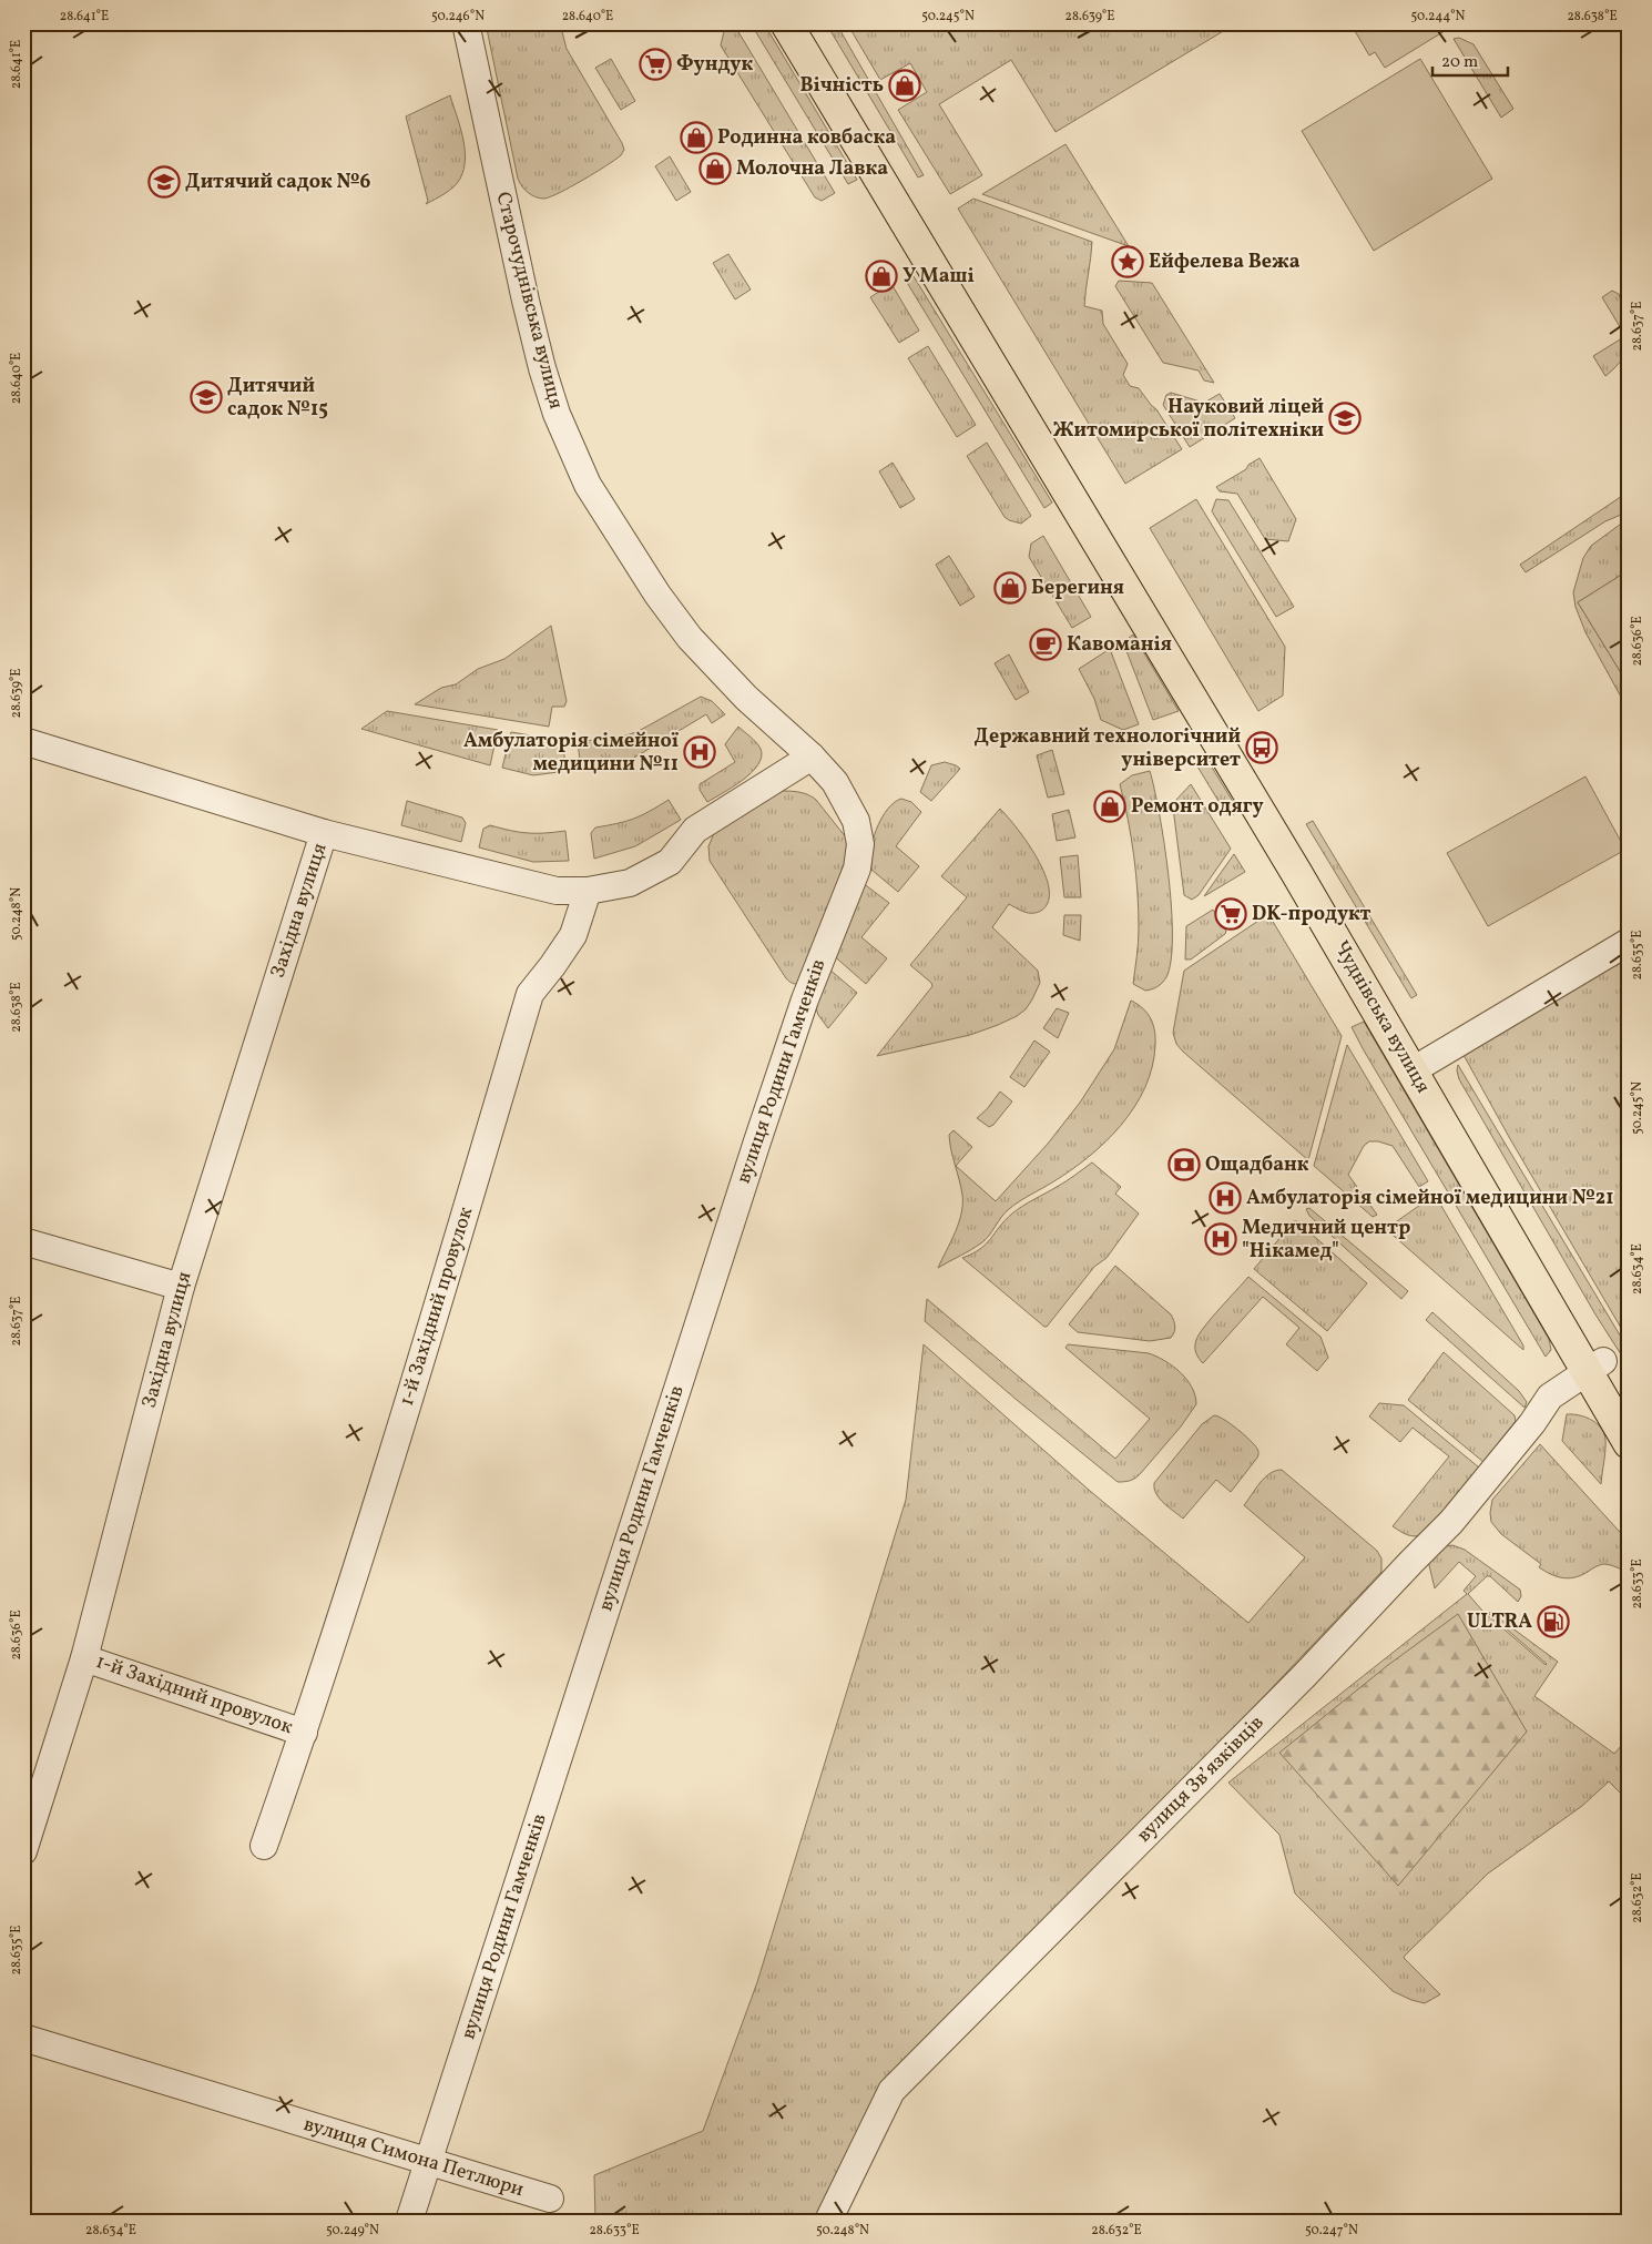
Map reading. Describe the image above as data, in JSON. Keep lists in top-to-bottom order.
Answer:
{
  "streets": {
    "main road": ["Чуднівська вулиця"],
    "street": [
      "Старочуднівська вулиця",
      "Західна вулиця",
      "вулиця Родини Гамченків",
      "1-й Західний провулок",
      "вулиця Звʼязківців",
      "вулиця Симона Петлюри"
    ]
  },
  "crossings": [
    ["Старочуднівська вулиця", "вулиця Родини Гамченків"],
    ["Західна вулиця", "1-й Західний провулок"],
    ["Чуднівська вулиця", "вулиця Звʼязківців"],
    ["вулиця Родини Гамченків", "вулиця Симона Петлюри"]
  ],
  "places": {
    "supermarket": ["Фундук", "DK-продукт"],
    "shop": [
      "Вічність",
      "Родинна ковбаска",
      "Молочна Лавка",
      "У Маші",
      "Берегиня",
      "Ремонт одягу"
    ],
    "school or university": ["Дитячий садок №6", "Дитячий садок №15", "Науковий ліцей Житомирської політехніки"],
    "place": ["Ейфелева Вежа"],
    "cafe": ["Кавоманія"],
    "bus stop": ["Державний технологiчний університет"],
    "hospital": ["Амбулаторія сімейної медицини №11", "Амбулаторія сімейної медицини №21", "Медичний центр \"Нікамед\""],
    "bank": ["Ощадбанк"],
    "fuel station": ["ULTRA"]
  },
  "scale_bar": "20 m",
  "coordinates": [
    "28.641°E",
    "50.246°N",
    "28.640°E",
    "50.245°N",
    "28.639°E",
    "50.244°N",
    "28.638°E",
    "28.637°E",
    "28.636°E",
    "50.248°N",
    "28.635°E",
    "28.634°E",
    "28.633°E",
    "28.632°E",
    "50.249°N",
    "50.247°N"
  ]
}
